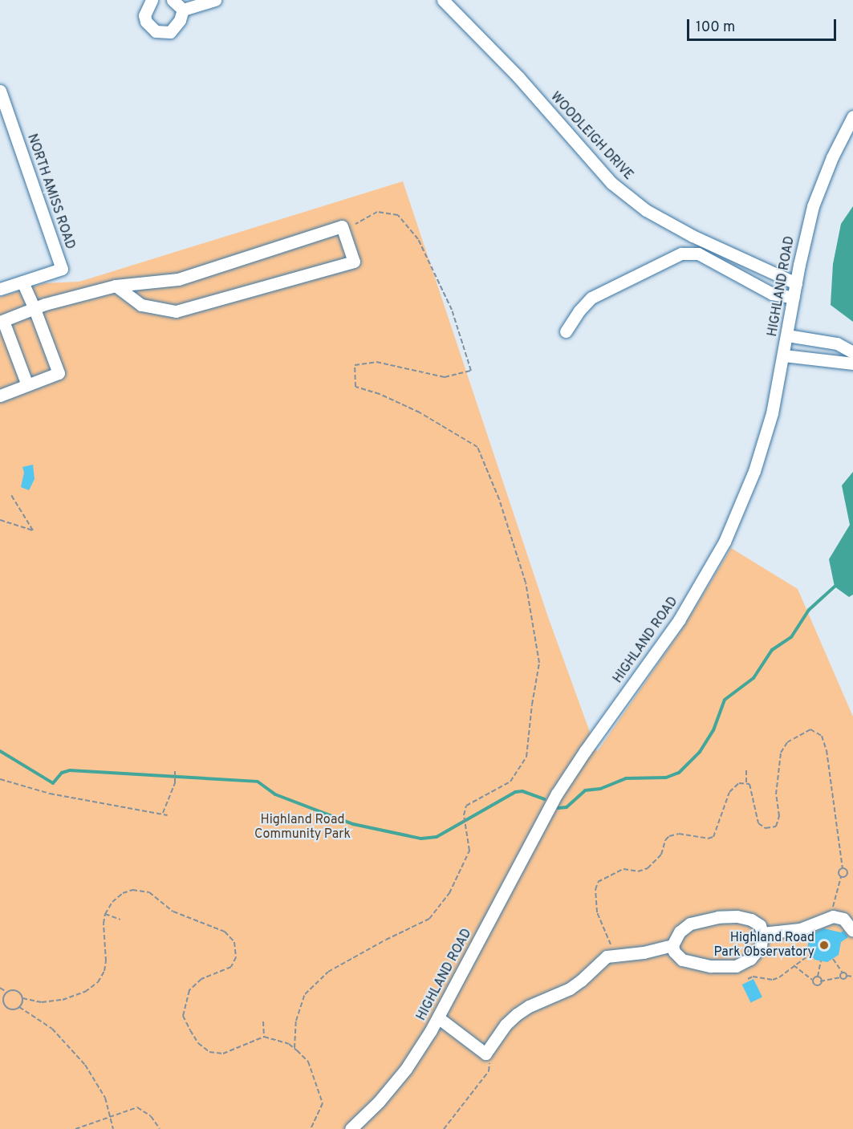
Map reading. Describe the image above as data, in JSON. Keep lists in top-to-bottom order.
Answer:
{
  "streets": {
    "street": ["WOODLEIGH DRIVE", "NORTH AMISS ROAD", "HIGHLAND ROAD"]
  },
  "crossings": [
    ["WOODLEIGH DRIVE", "HIGHLAND ROAD"]
  ],
  "parks": ["Highland Road Community Park"],
  "places": ["Highland Road Park Observatory"],
  "scale_bar": "100 m"
}
